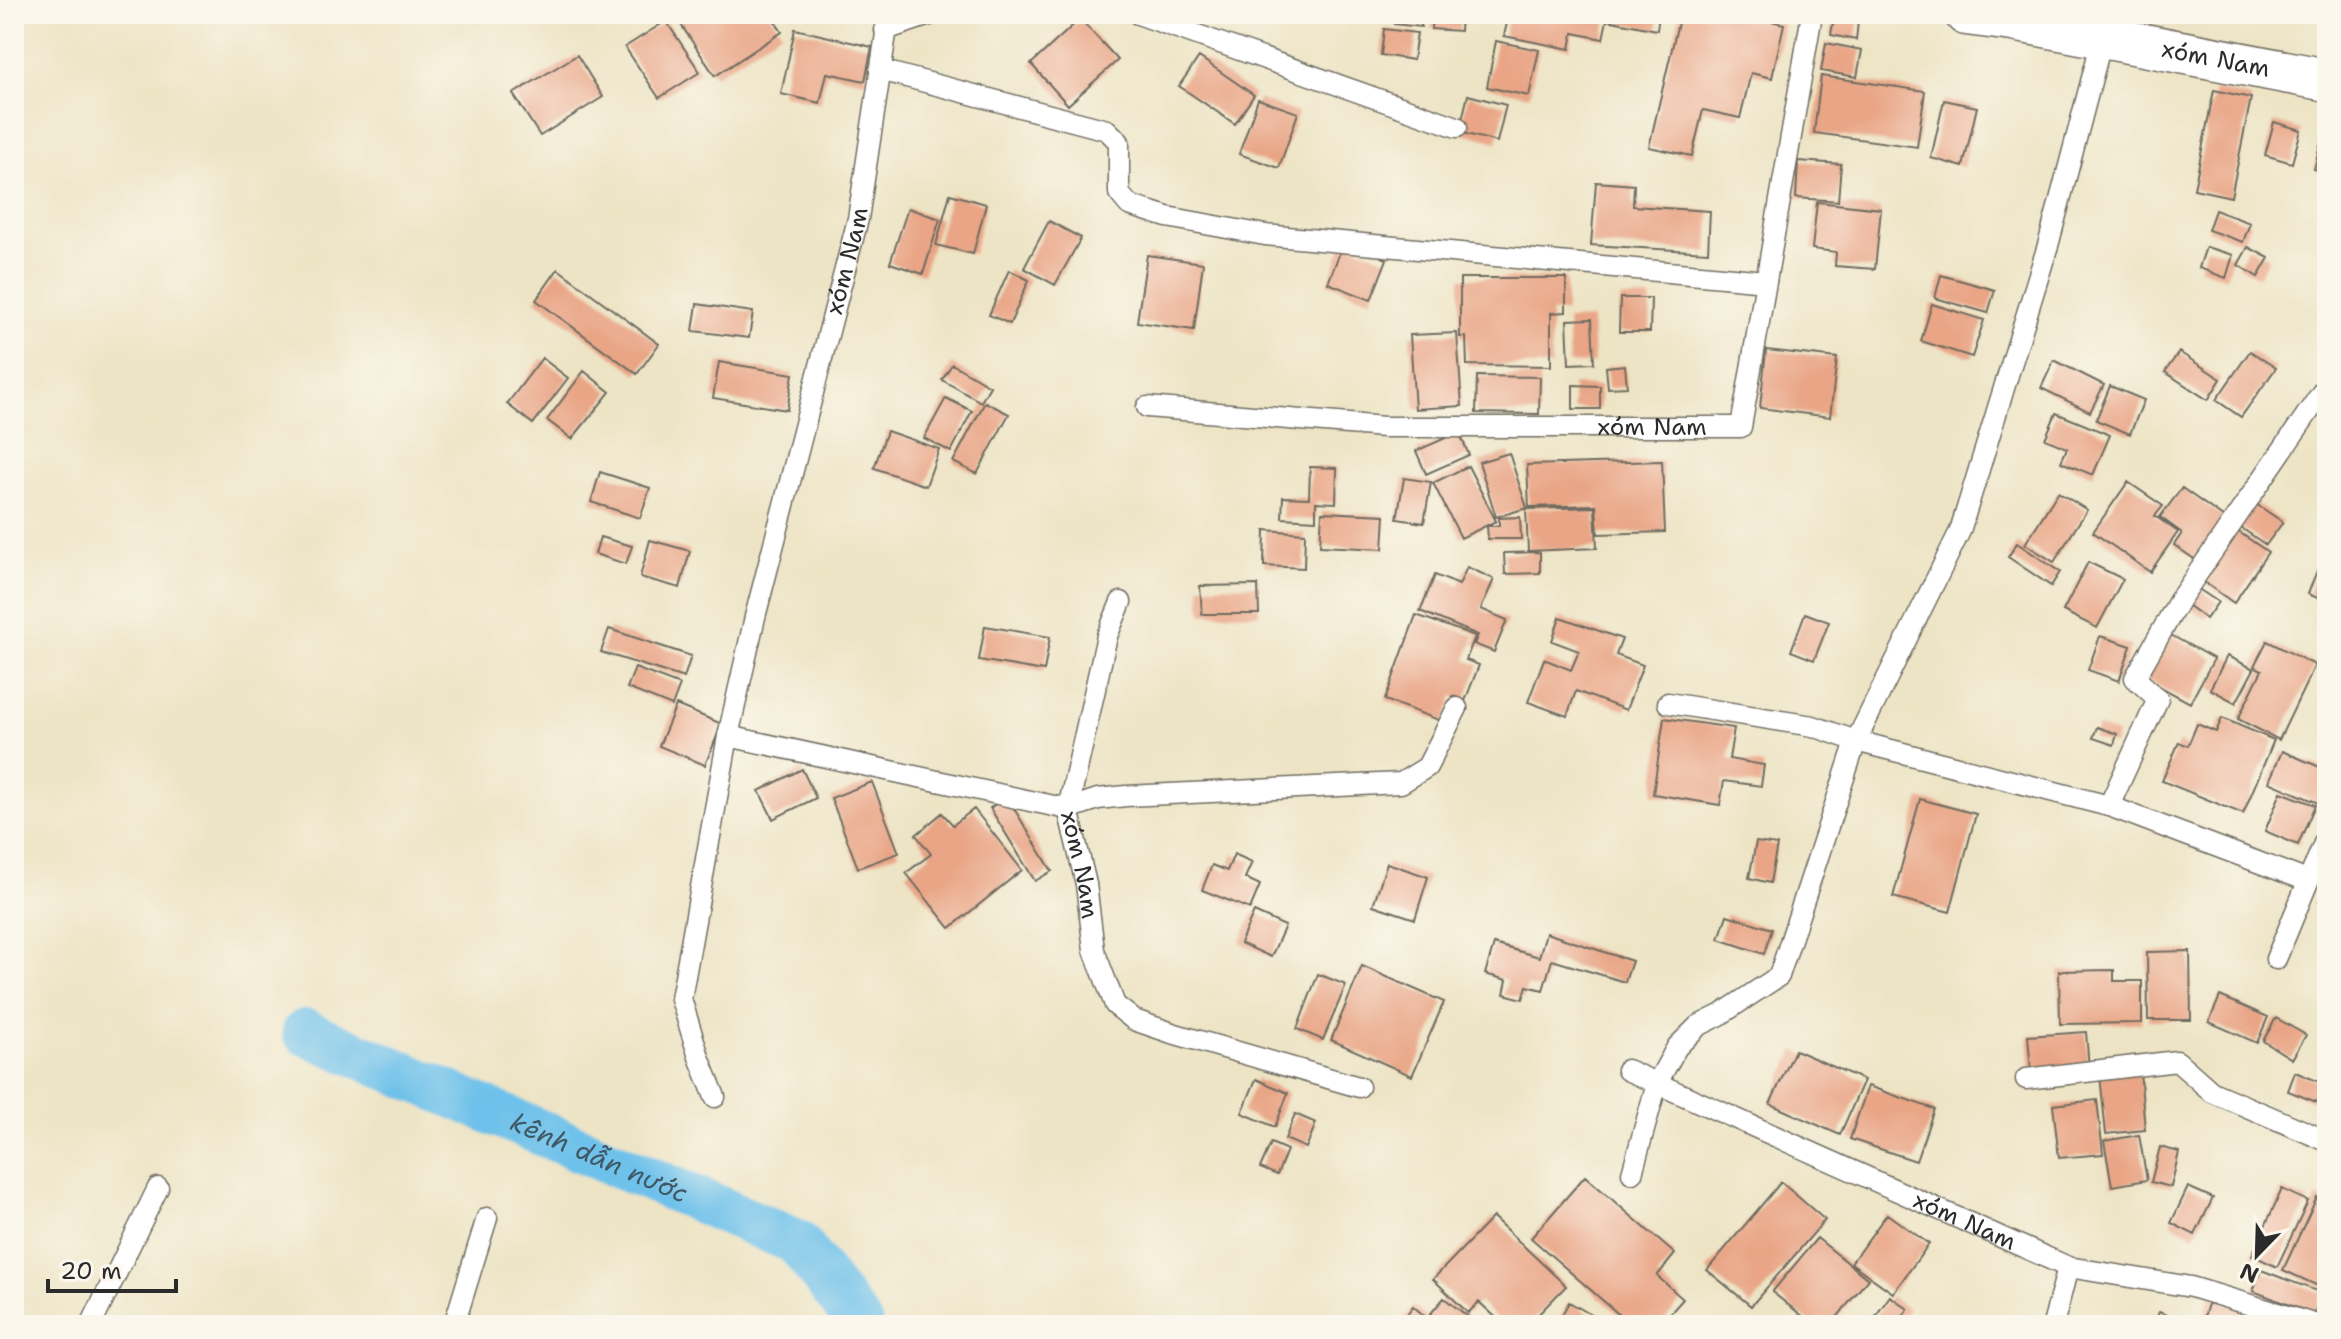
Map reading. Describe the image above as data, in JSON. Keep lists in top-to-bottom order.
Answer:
{
  "streets": {
    "street": ["xóm Nam"]
  },
  "water": ["kênh dẫn nước"],
  "scale_bar": "20 m",
  "north": "bottom left"
}
